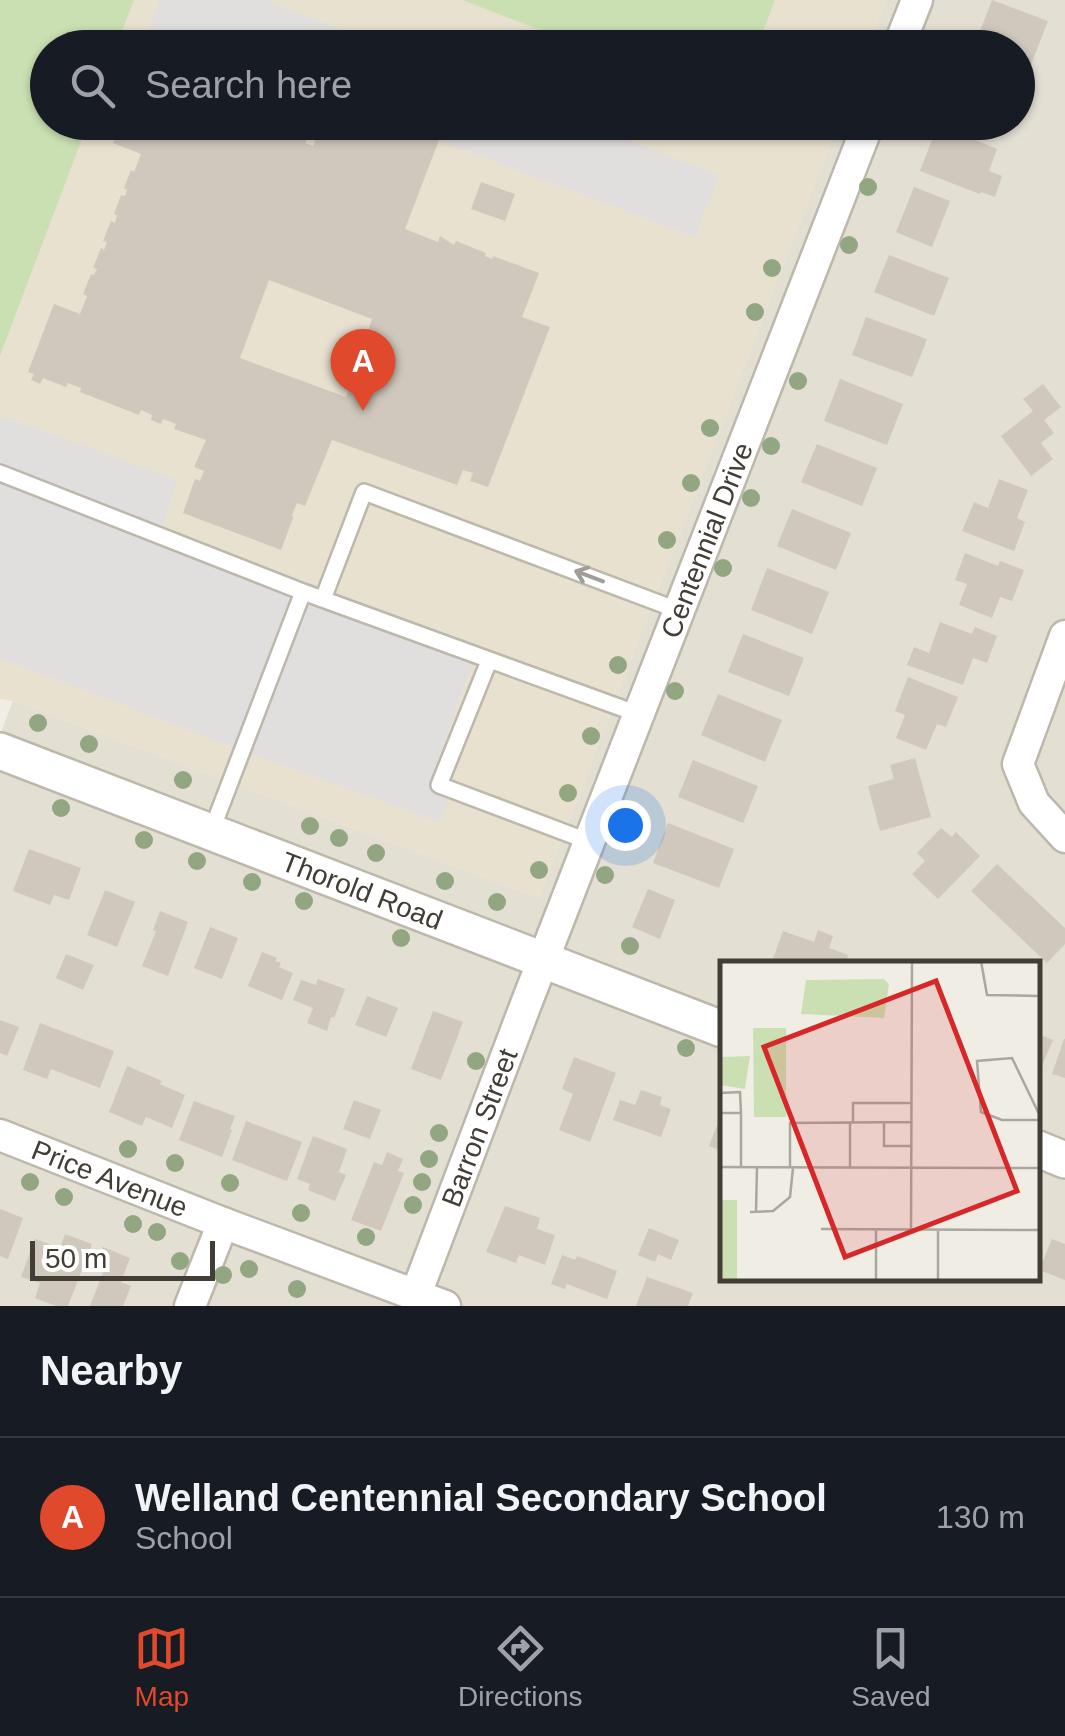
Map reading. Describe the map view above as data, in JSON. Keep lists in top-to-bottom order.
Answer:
{
  "streets": {
    "street": [
      "Centennial Drive",
      "Thorold Road",
      "Barron Street",
      "Price Avenue"
    ]
  },
  "crossings": [
    ["Centennial Drive", "Thorold Road"],
    ["Centennial Drive", "Barron Street"],
    ["Thorold Road", "Barron Street"],
    ["Barron Street", "Price Avenue"]
  ],
  "scale_bar": "50 m",
  "page": {
    "search": "Search here",
    "pins": "A",
    "scale": "50 m",
    "heading": "Nearby",
    "list": [
      {
        "mark": "A",
        "name": "Welland Centennial Secondary School",
        "note": "School",
        "value": "130 m"
      }
    ],
    "nav": ["Map", "Directions", "Saved"]
  }
}
